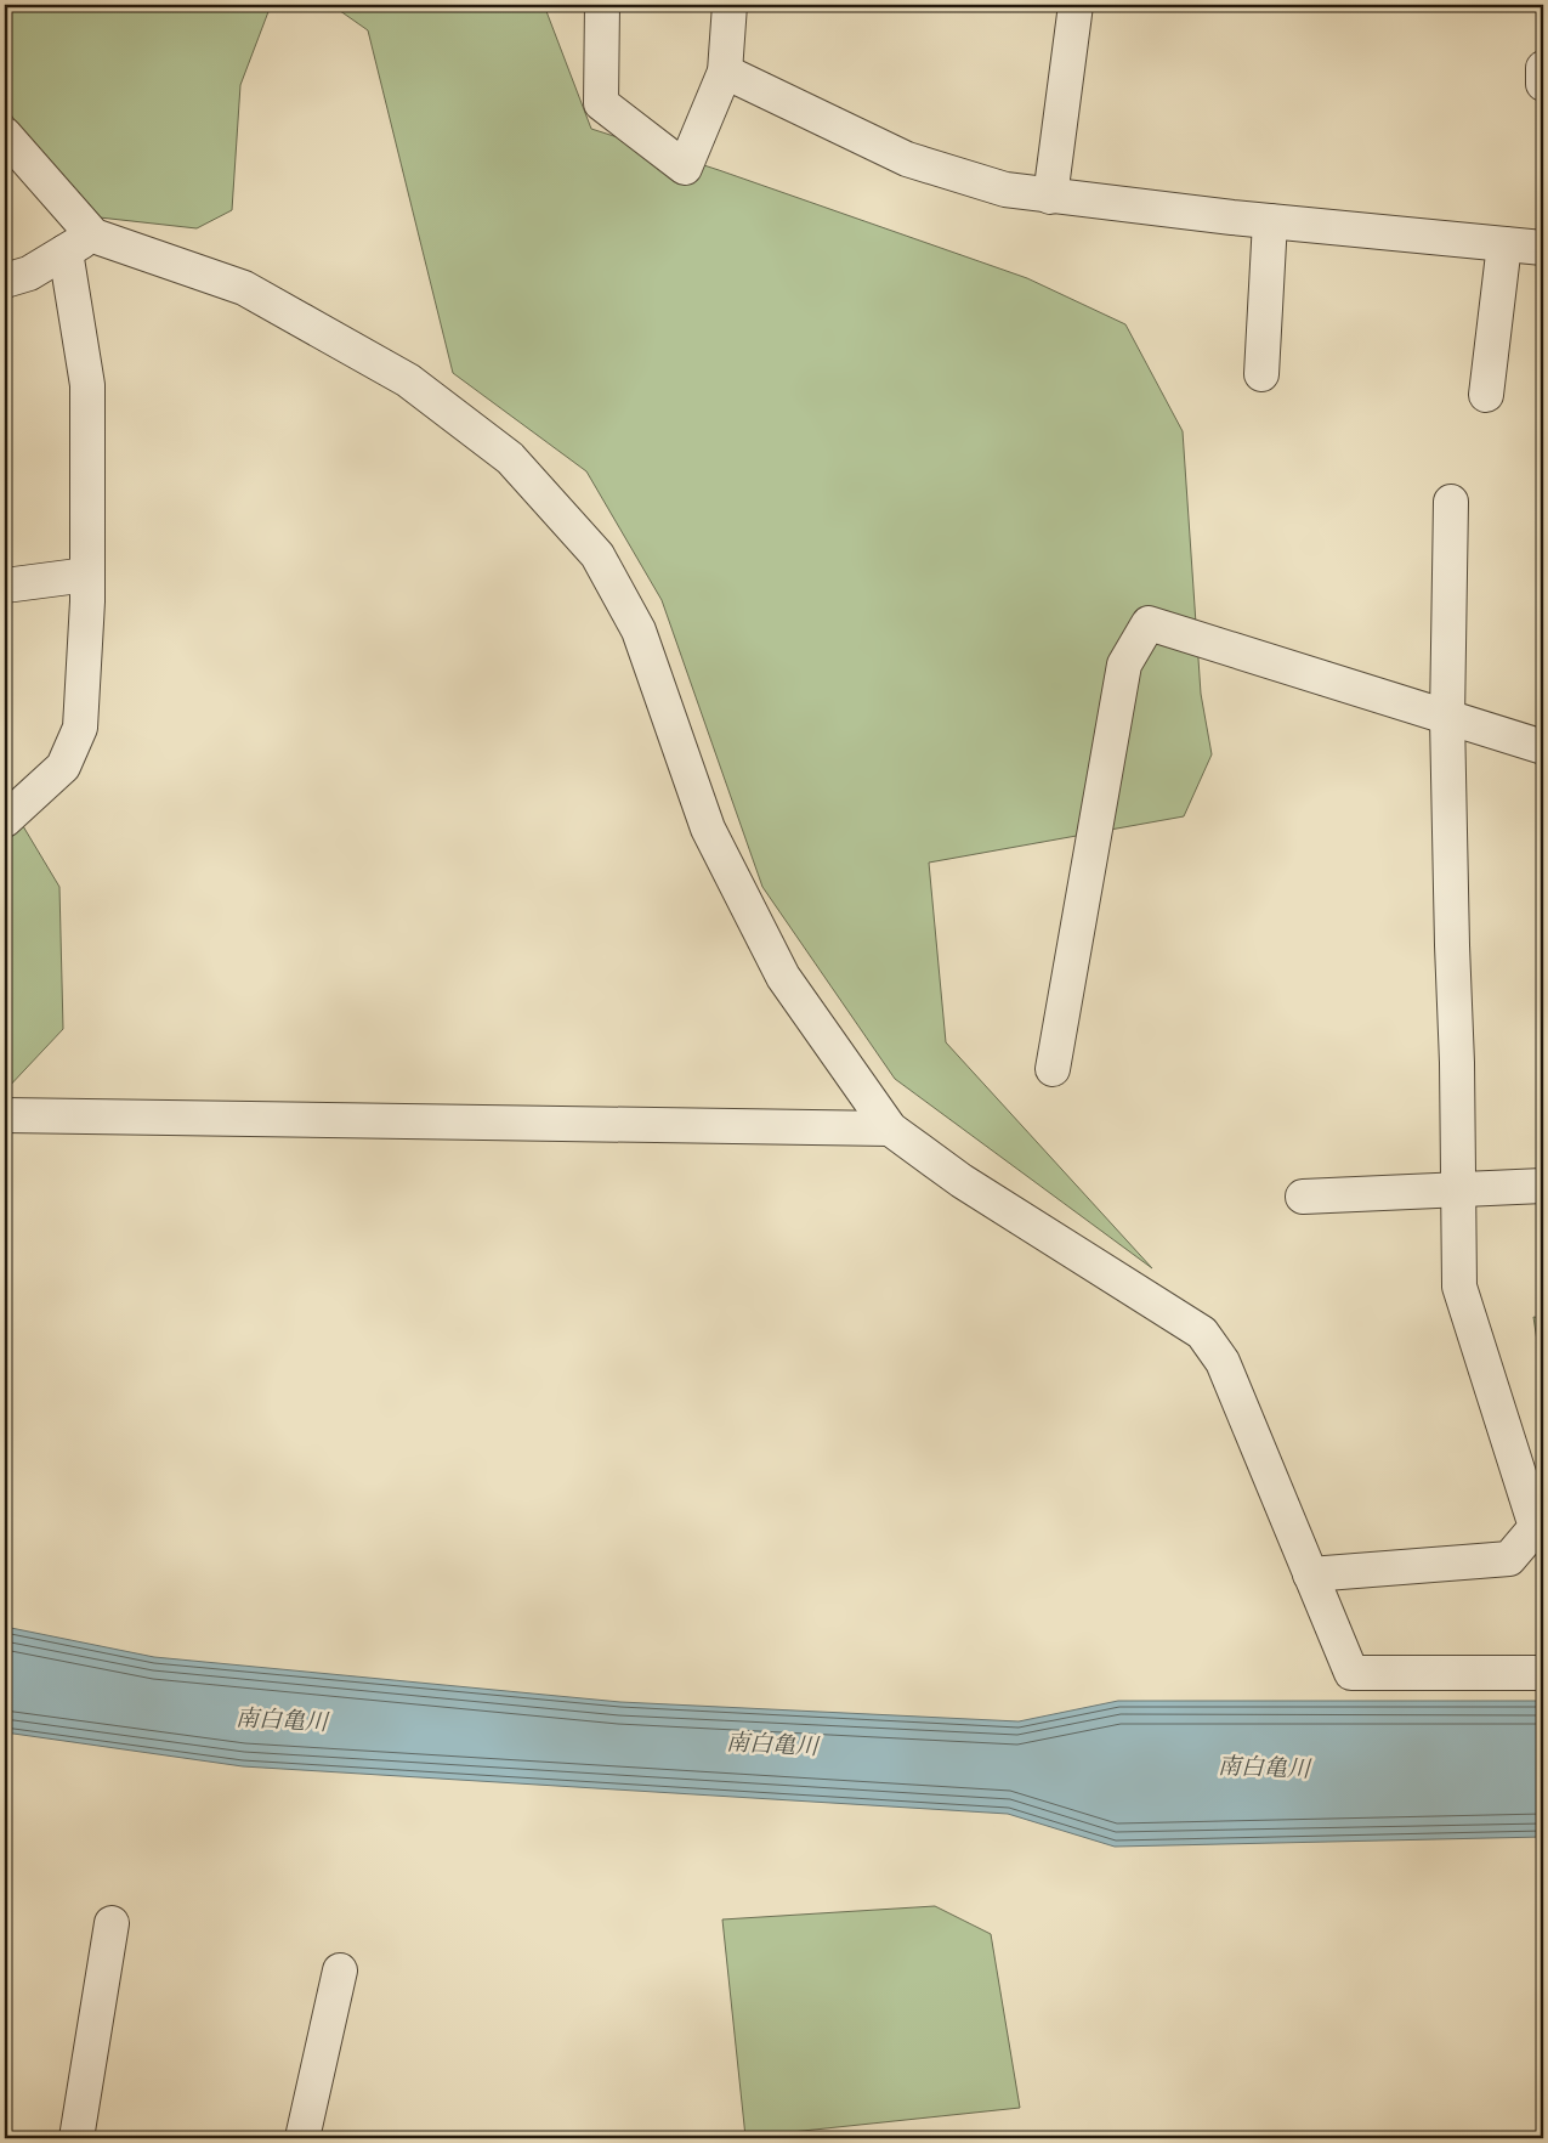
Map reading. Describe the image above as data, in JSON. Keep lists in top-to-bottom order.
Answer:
{
  "water": ["南白亀川"]
}
